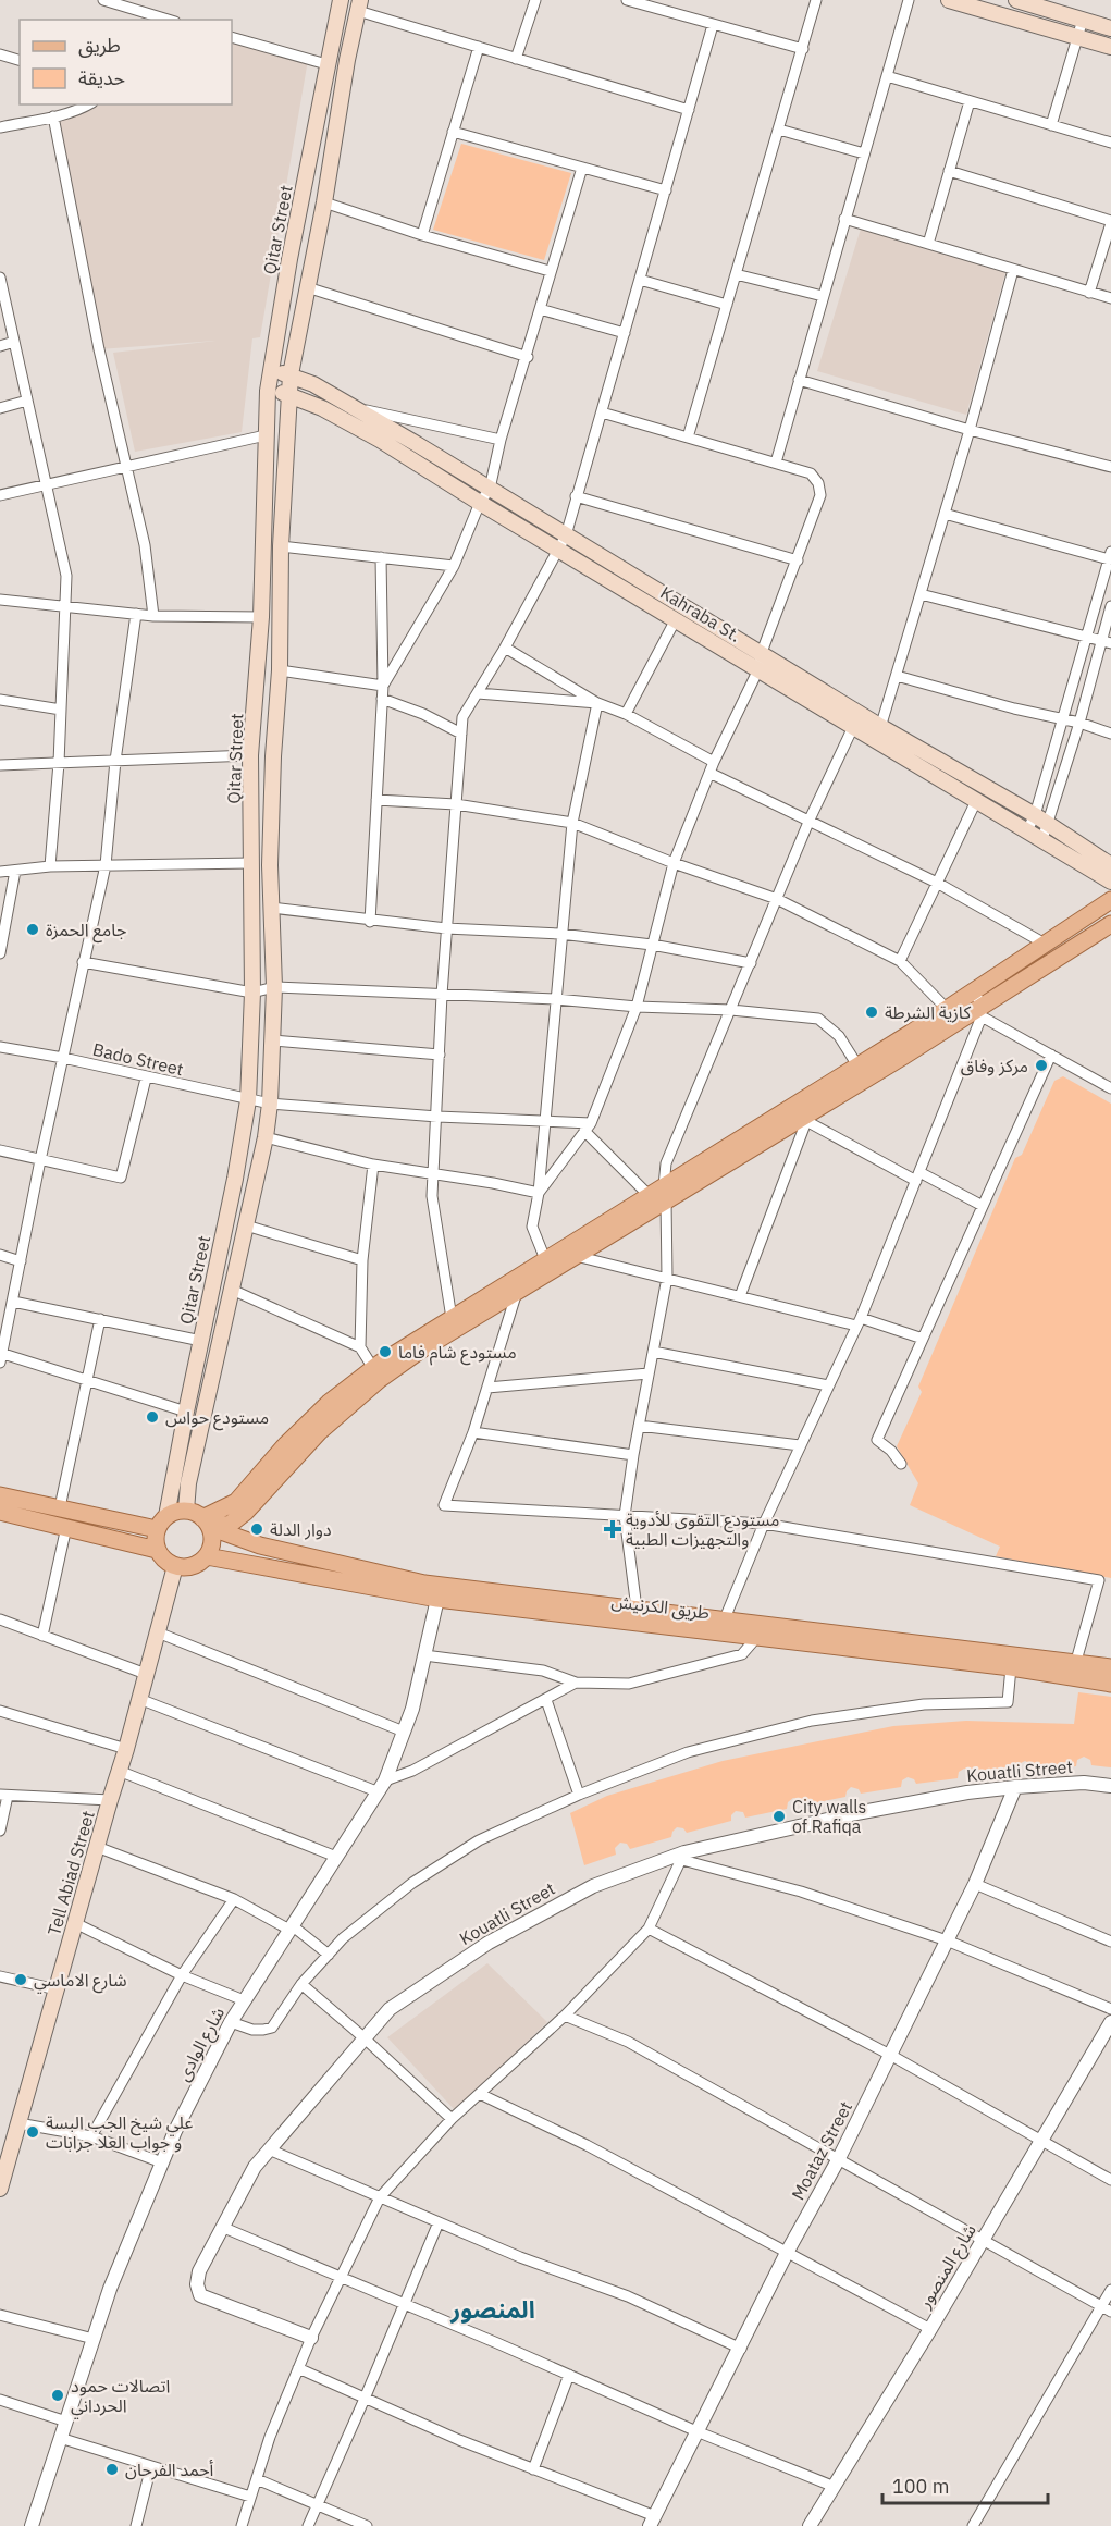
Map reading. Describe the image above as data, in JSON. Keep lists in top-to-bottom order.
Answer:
{
  "streets": {
    "main road": [
      "Qitar Street",
      "Kahraba St.",
      "طريق الكرنيش",
      "Tell Abiad Street"
    ],
    "street": [
      "Bado Street",
      "Kouatli Street",
      "شارع الوادى",
      "Moataz Street",
      "شارع المنصور"
    ]
  },
  "crossings": [
    ["Qitar Street", "Kahraba St."],
    ["Qitar Street", "Bado Street"],
    ["Qitar Street", "طريق الكرنيش"],
    ["Qitar Street", "Tell Abiad Street"],
    ["طريق الكرنيش", "Tell Abiad Street"],
    ["طريق الكرنيش", "شارع الوادى"],
    ["Kouatli Street", "Moataz Street"]
  ],
  "districts": ["المنصور"],
  "places": {
    "other": [
      "جامع الحمزة",
      "كازية الشرطة",
      "مركز وفاق",
      "مستودع شام فاما",
      "مستودع حواس",
      "دوار الدلة",
      "City walls of Rafiqa",
      "شارع الاماسي",
      "علي شيخ الجب البسة و جواب العلا جرابات",
      "اتصالات حمود الحرداني",
      "أحمد الفرحان"
    ],
    "health": ["مستودع التقوى للأدوية والتجهيزات الطبية"]
  },
  "legend": ["طريق", "حديقة"],
  "scale_bar": "100 m"
}
